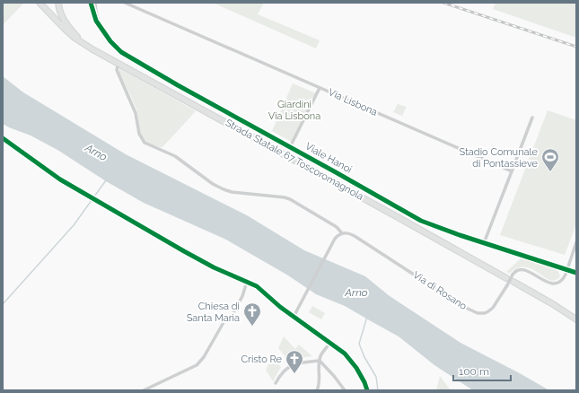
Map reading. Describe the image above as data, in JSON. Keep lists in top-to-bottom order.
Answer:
{
  "streets": {
    "main road": ["Strada Statale 67 Toscoromagnola"],
    "street": ["Via Lisbona", "Viale Hanoi", "Via di Rosano"]
  },
  "crossings": [
    ["Viale Hanoi", "Via di Rosano"]
  ],
  "water": ["Arno"],
  "parks": ["Giardini Via Lisbona"],
  "places": {
    "sports": ["Stadio Comunale di Pontassieve"],
    "church": ["Chiesa di Santa Maria", "Cristo Re"]
  },
  "scale_bar": "100 m"
}
